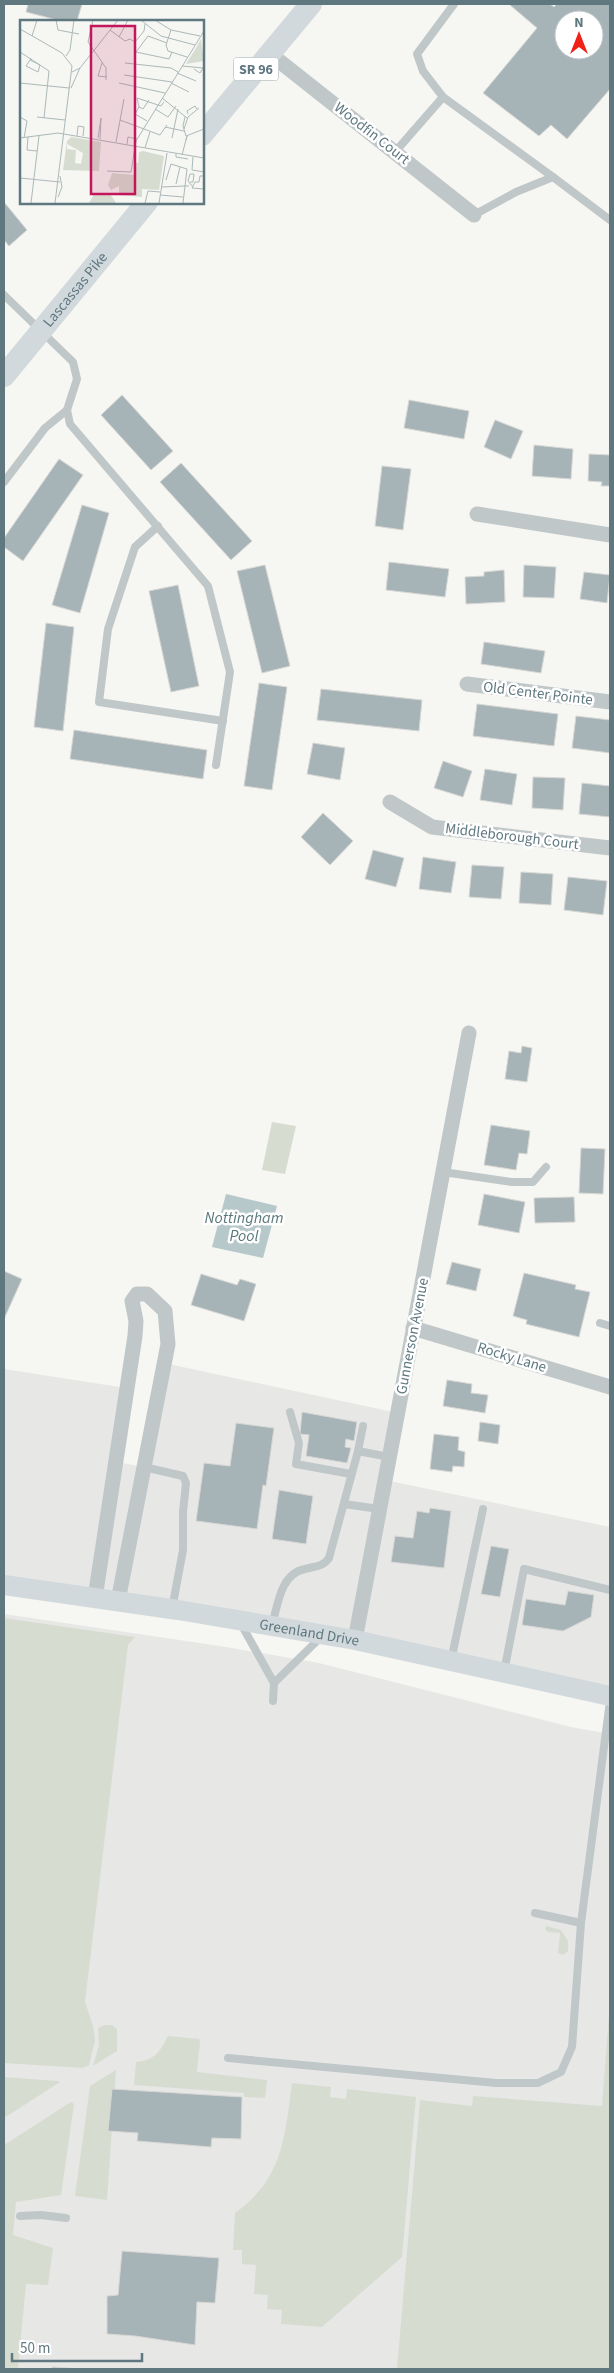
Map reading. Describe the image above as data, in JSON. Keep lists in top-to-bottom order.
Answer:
{
  "streets": {
    "main road": ["SR 96", "Lascassas Pike"],
    "street": [
      "Woodfin Court",
      "Old Center Pointe",
      "Middleborough Court",
      "Gunnerson Avenue",
      "Rocky Lane",
      "Greenland Drive"
    ]
  },
  "crossings": [
    ["SR 96", "Woodfin Court"],
    ["Gunnerson Avenue", "Rocky Lane"],
    ["Gunnerson Avenue", "Greenland Drive"]
  ],
  "water": ["Nottingham Pool"],
  "scale_bar": "50 m",
  "north": "top"
}
